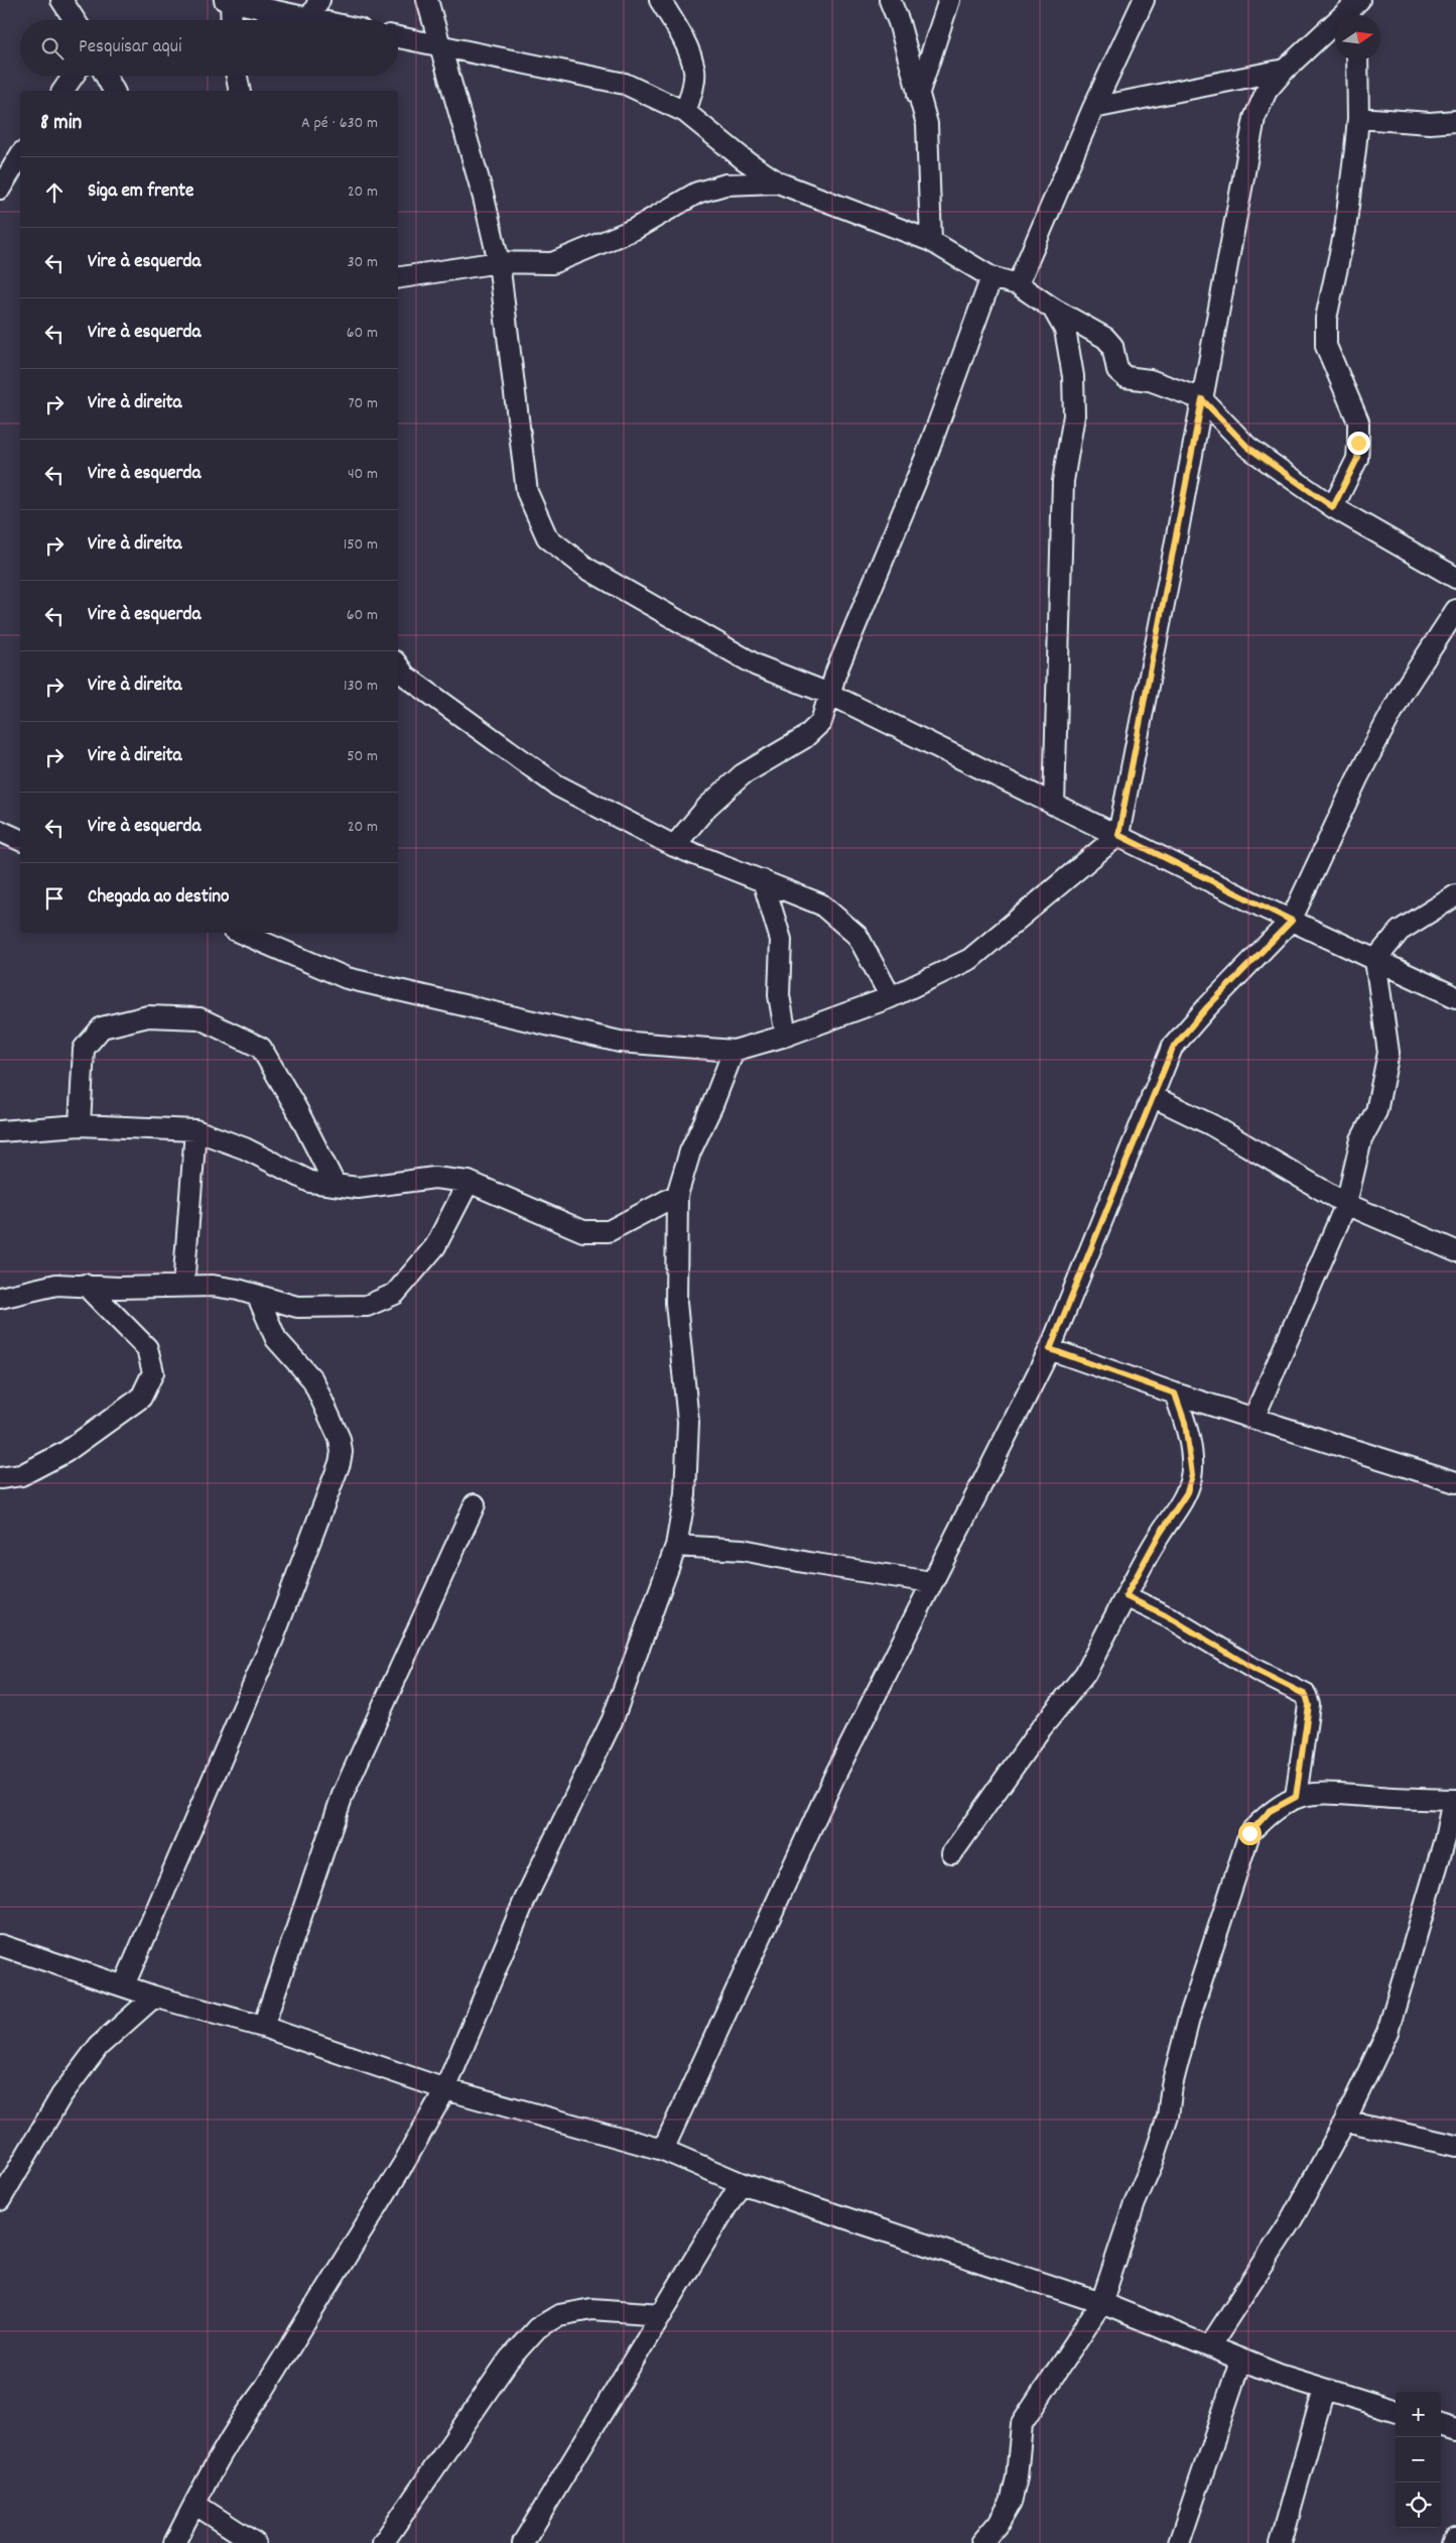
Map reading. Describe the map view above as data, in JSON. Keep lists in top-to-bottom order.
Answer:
{
  "north": "right",
  "page": {
    "search": "Pesquisar aqui",
    "heading": ["8 min", "A pé · 630 m"],
    "list": [
      ["Siga em frente", "20 m"],
      ["Vire à esquerda", "30 m"],
      ["Vire à esquerda", "60 m"],
      ["Vire à direita", "70 m"],
      ["Vire à esquerda", "40 m"],
      ["Vire à direita", "150 m"],
      ["Vire à esquerda", "60 m"],
      ["Vire à direita", "130 m"],
      ["Vire à direita", "50 m"],
      ["Vire à esquerda", "20 m"],
      "Chegada ao destino"
    ],
    "map_buttons": ["+", "−"]
  }
}
